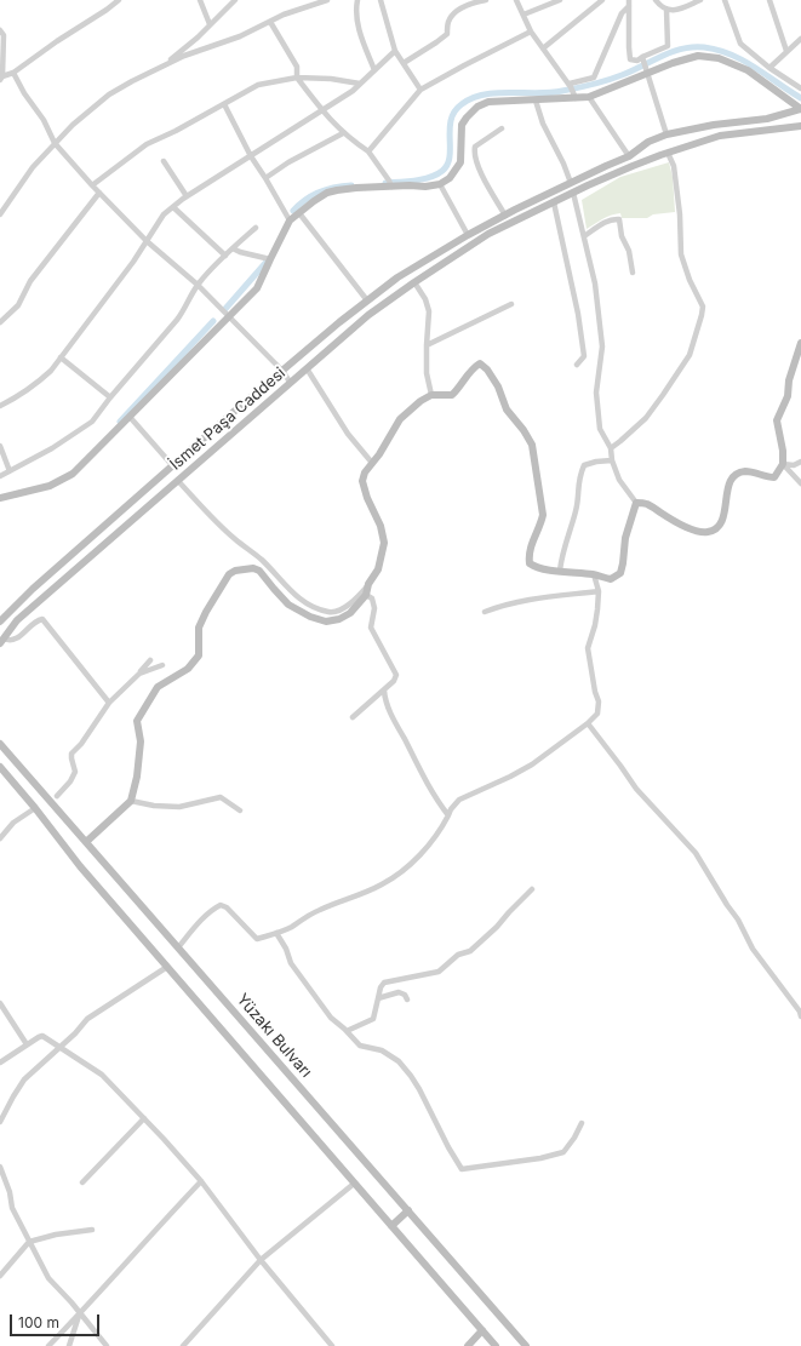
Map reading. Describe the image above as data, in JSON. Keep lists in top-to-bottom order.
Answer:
{
  "streets": {
    "main road": ["İsmet Paşa Caddesi", "Yüzakı Bulvarı"]
  },
  "scale_bar": "100 m"
}
